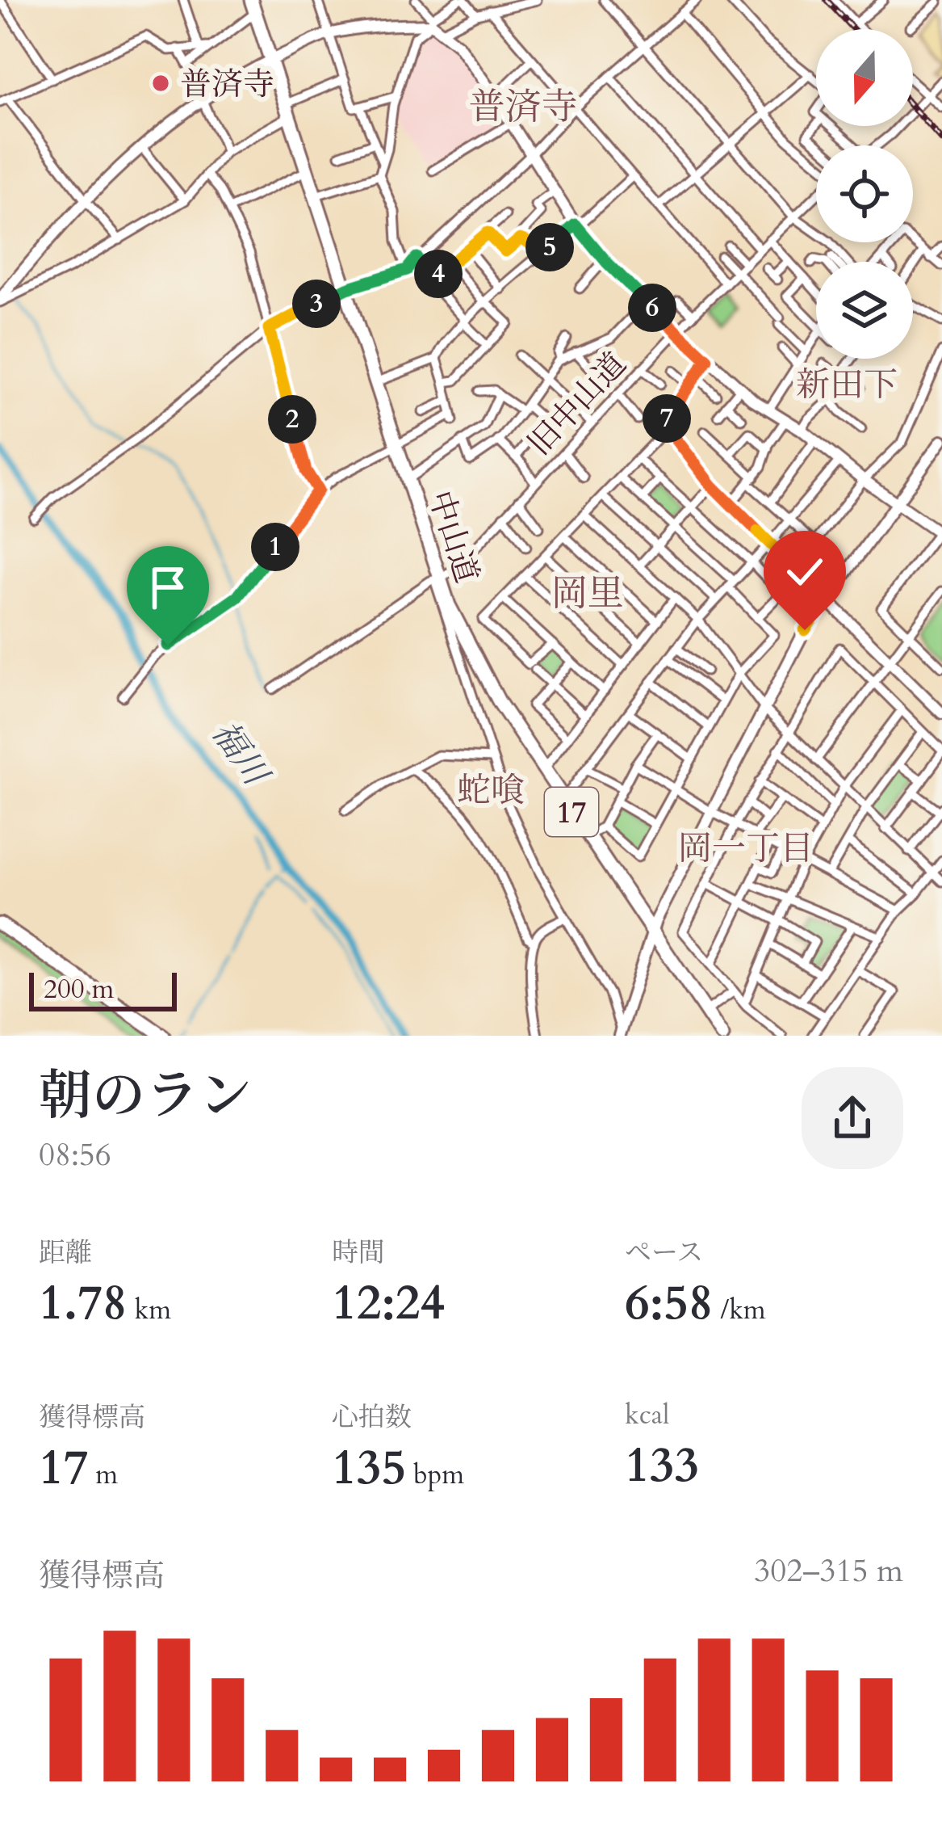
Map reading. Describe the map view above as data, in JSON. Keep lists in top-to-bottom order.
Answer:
{
  "streets": {
    "highway": ["中山道", "17"],
    "street": ["旧中山道"]
  },
  "crossings": [
    ["旧中山道", "中山道"]
  ],
  "districts": [
    "普済寺",
    "新田下",
    "岡里",
    "蛇喰",
    "岡一丁目"
  ],
  "water": ["福川"],
  "places": ["普済寺"],
  "scale_bar": "200 m",
  "north": "bottom",
  "page": {
    "pins": [
      "5",
      "4",
      "3",
      "6",
      "7",
      "2",
      "1"
    ],
    "scale": "200 m",
    "heading": ["朝のラン", "08:56"],
    "stats": [
      ["距離", "1.78 km"],
      ["時間", "12:24"],
      ["ペース", "6:58 /km"],
      ["獲得標高", "17 m"],
      ["心拍数", "135 bpm"],
      ["kcal", "133"]
    ],
    "chart": ["獲得標高", "302–315 m"]
  }
}
